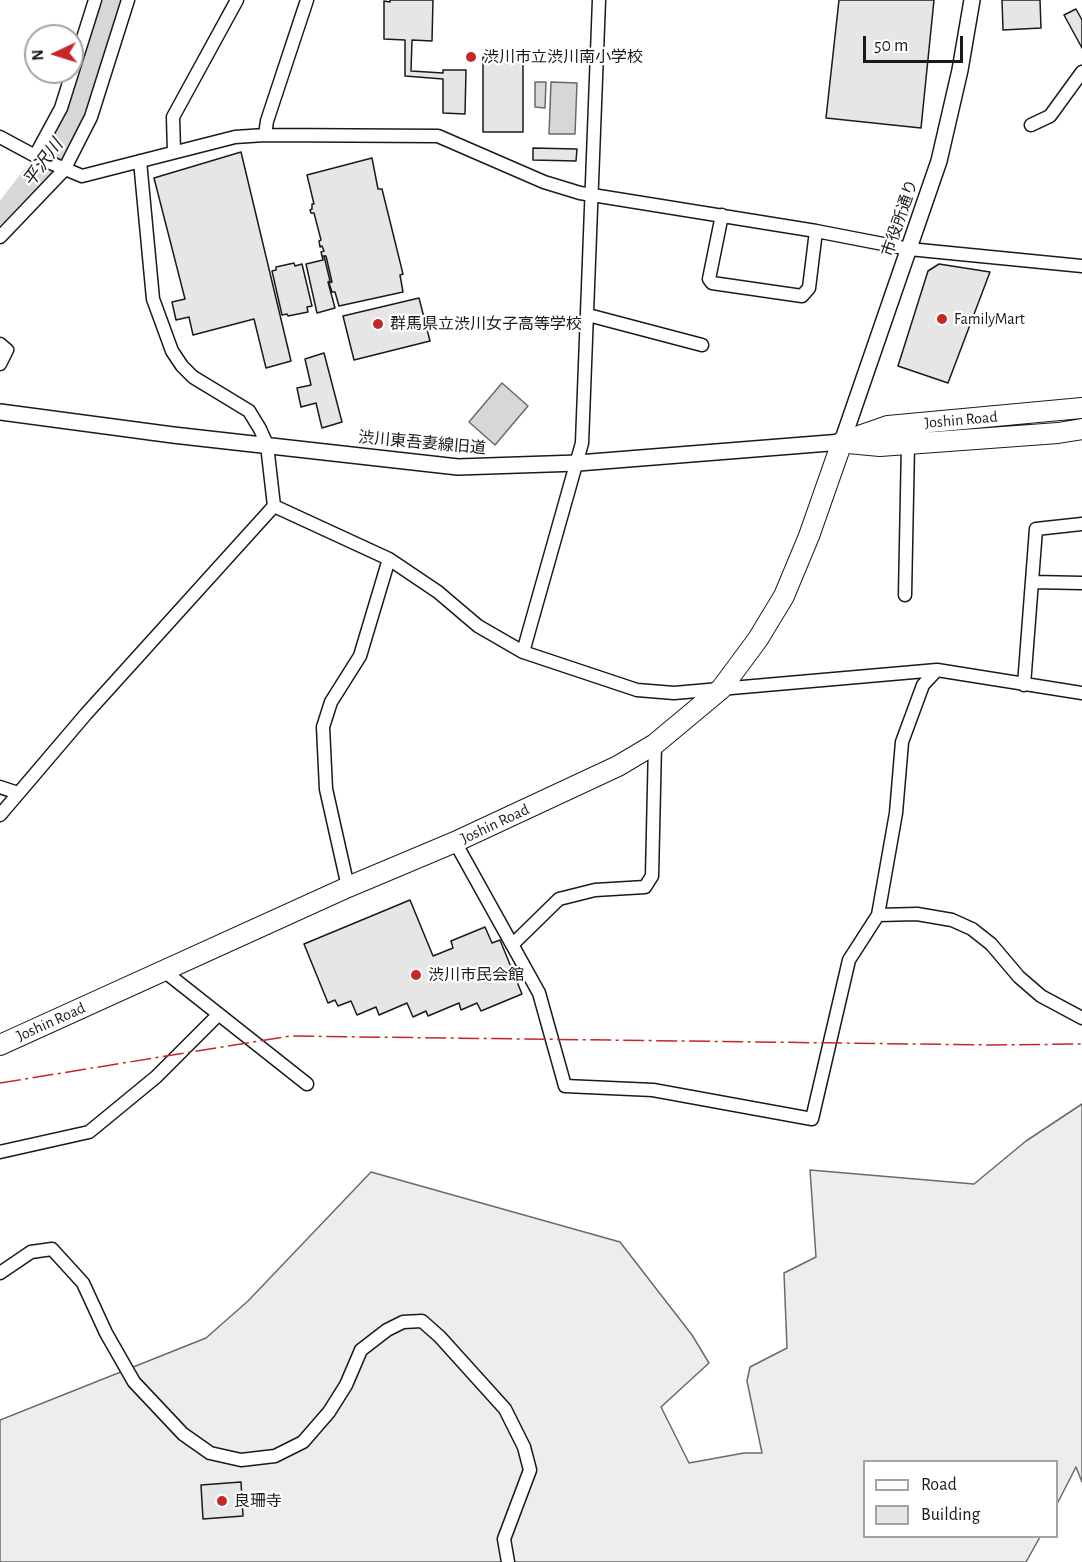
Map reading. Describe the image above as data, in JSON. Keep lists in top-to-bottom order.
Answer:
{
  "streets": {
    "highway": ["Joshin Road"],
    "street": ["市役所通り", "渋川東吾妻線旧道"]
  },
  "crossings": [
    ["市役所通り", "Joshin Road"],
    ["市役所通り", "渋川東吾妻線旧道"],
    ["Joshin Road", "渋川東吾妻線旧道"]
  ],
  "water": ["平沢川"],
  "places": [
    "渋川市立渋川南小学校",
    "FamilyMart",
    "群馬県立渋川女子高等学校",
    "渋川市民会館",
    "良珊寺"
  ],
  "legend": ["Road", "Building"],
  "scale_bar": "50 m",
  "north": "left"
}
